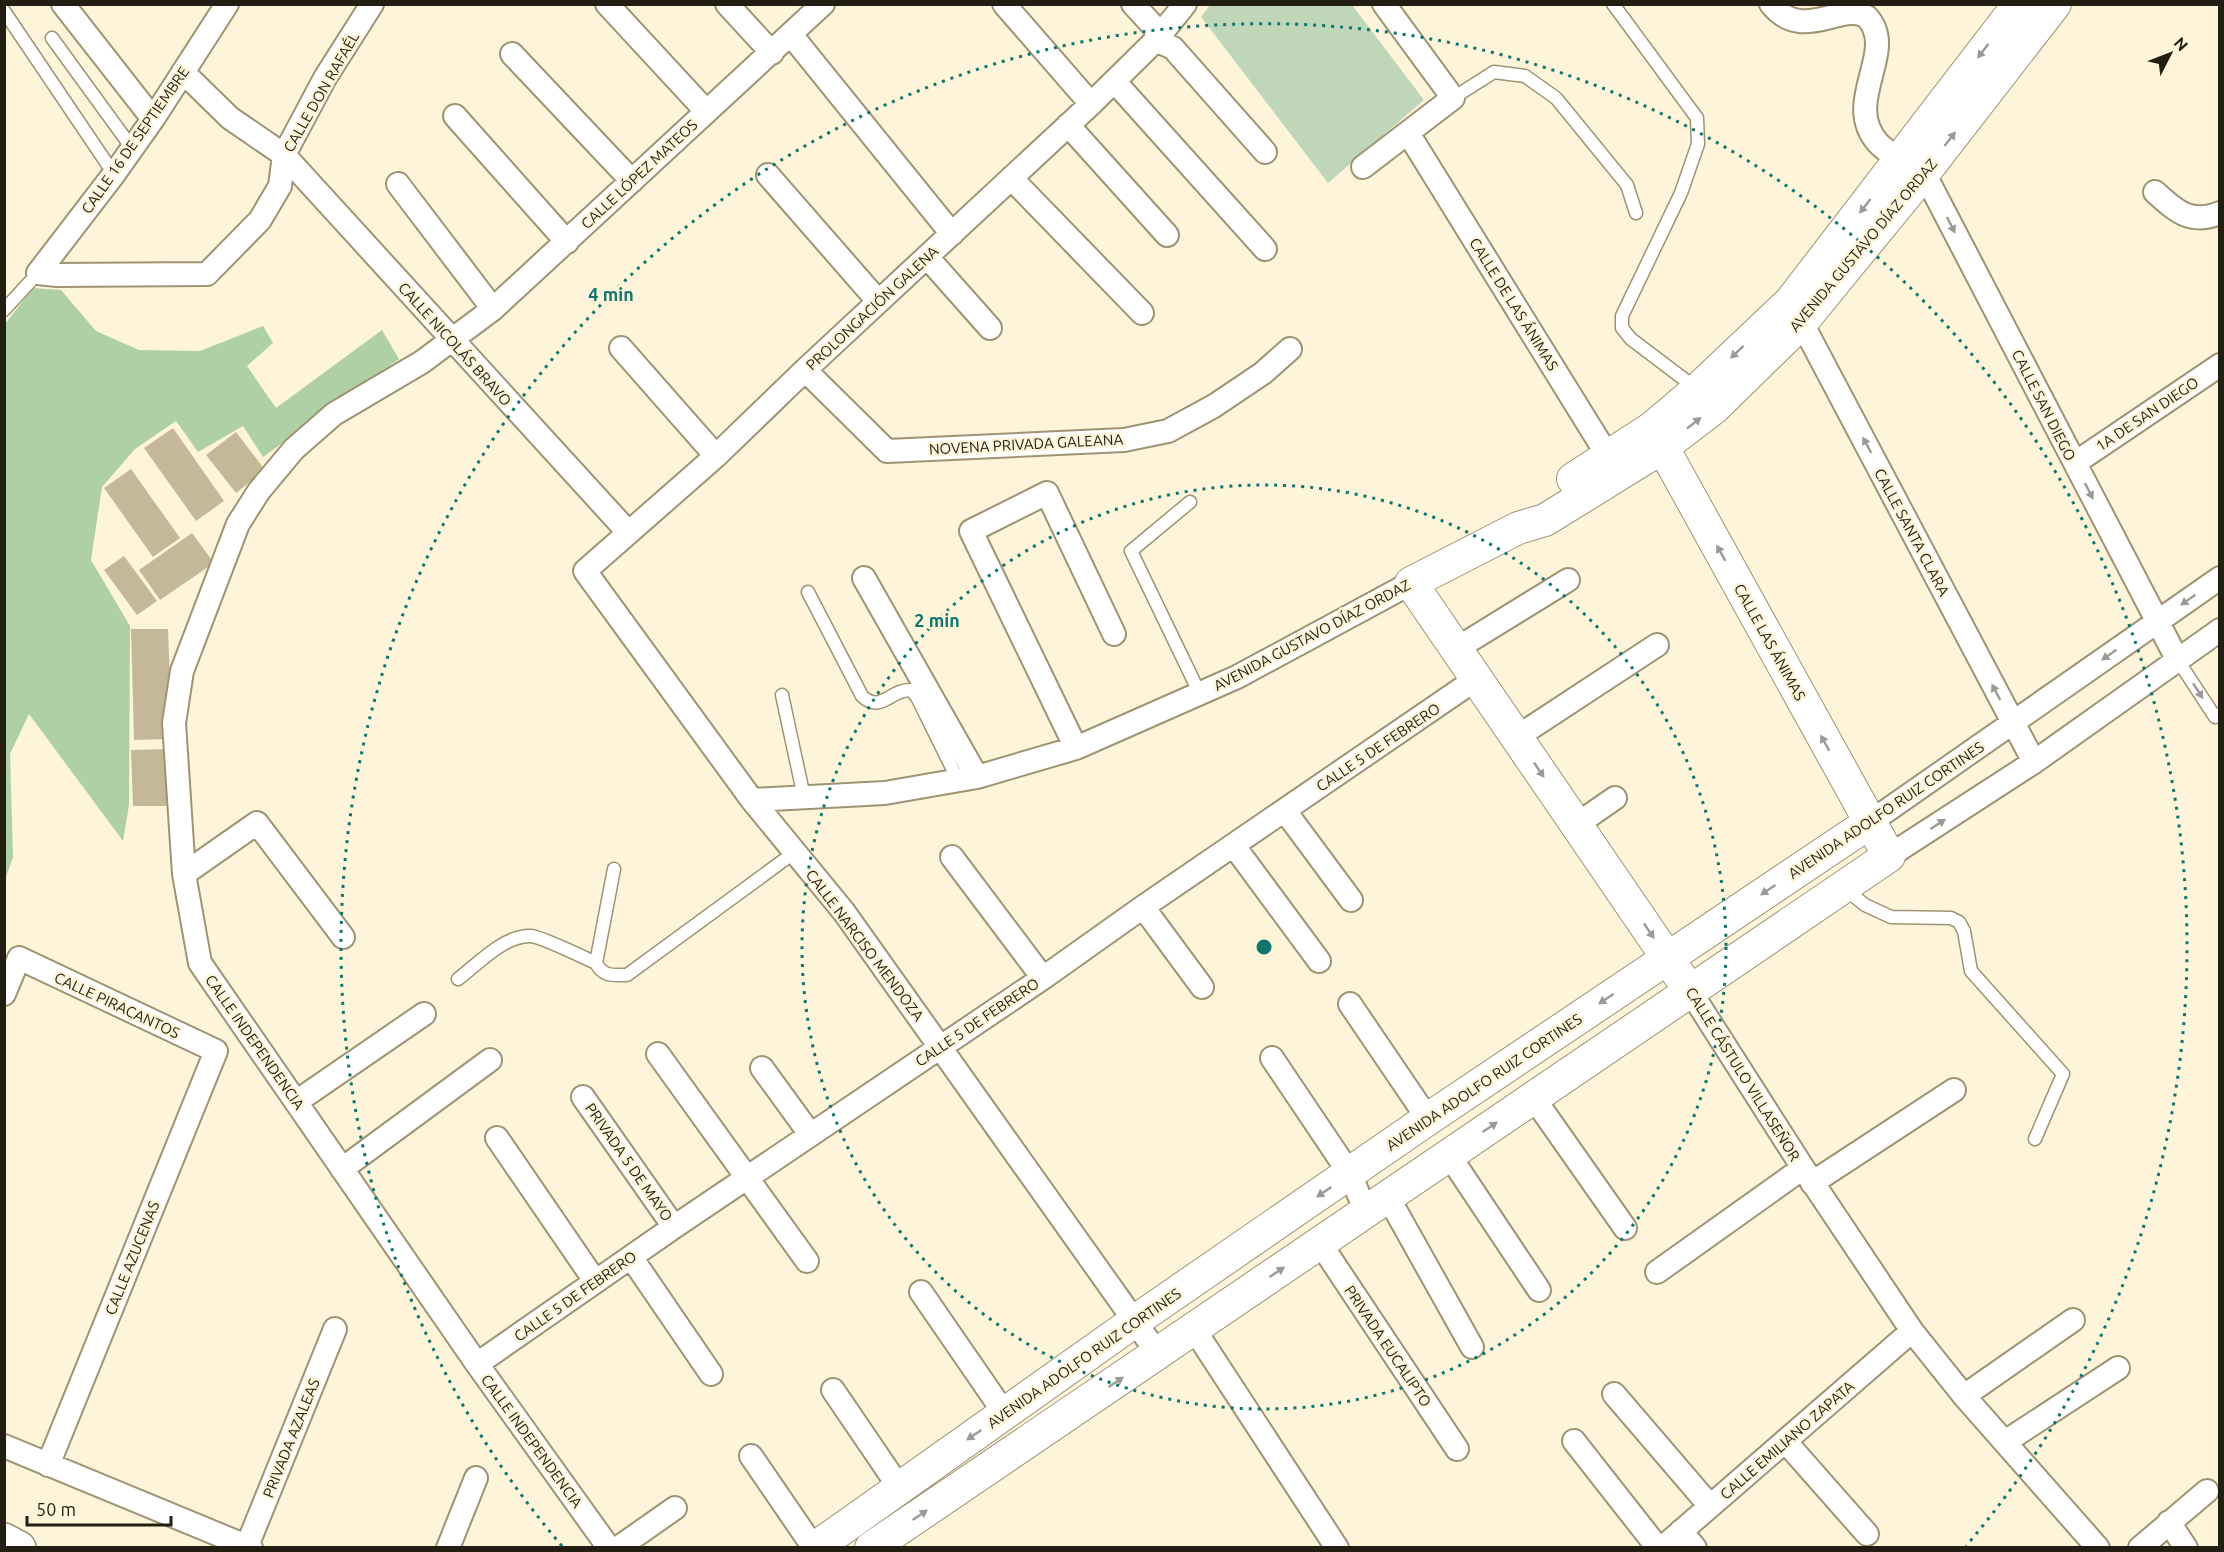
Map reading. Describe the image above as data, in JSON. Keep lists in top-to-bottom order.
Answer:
{
  "streets": {
    "street": [
      "CALLE DON RAFAÉL",
      "CALLE 16 DE SEPTIEMBRE",
      "CALLE LÓPEZ MATEOS",
      "AVENIDA GUSTAVO DÍAZ ORDAZ",
      "CALLE DE LAS ÁNIMAS",
      "PROLONGACIÓN GALENA",
      "CALLE NICOLÁS BRAVO",
      "CALLE SAN DIEGO",
      "1A DE SAN DIEGO",
      "NOVENA PRIVADA GALEANA",
      "CALLE SANTA CLARA",
      "CALLE LAS ÁNIMAS",
      "CALLE 5 DE FEBRERO",
      "AVENIDA ADOLFO RUIZ CORTINES",
      "CALLE NARCISO MENDOZA",
      "CALLE PIRACANTOS",
      "CALLE INDEPENDENCIA",
      "CALLE CÁSTULO VILLASEÑOR",
      "PRIVADA 5 DE MAYO",
      "CALLE AZUCENAS",
      "PRIVADA EUCALIPTO",
      "PRIVADA AZALEAS",
      "CALLE EMILIANO ZAPATA"
    ]
  },
  "crossings": [
    ["CALLE DON RAFAÉL", "CALLE 16 DE SEPTIEMBRE"],
    ["CALLE DON RAFAÉL", "CALLE NICOLÁS BRAVO"],
    ["CALLE 16 DE SEPTIEMBRE", "CALLE NICOLÁS BRAVO"],
    ["CALLE LÓPEZ MATEOS", "CALLE NICOLÁS BRAVO"],
    ["CALLE LÓPEZ MATEOS", "CALLE INDEPENDENCIA"],
    ["AVENIDA GUSTAVO DÍAZ ORDAZ", "CALLE DE LAS ÁNIMAS"],
    ["AVENIDA GUSTAVO DÍAZ ORDAZ", "CALLE SAN DIEGO"],
    ["AVENIDA GUSTAVO DÍAZ ORDAZ", "CALLE SANTA CLARA"],
    ["AVENIDA GUSTAVO DÍAZ ORDAZ", "CALLE LAS ÁNIMAS"],
    ["AVENIDA GUSTAVO DÍAZ ORDAZ", "CALLE NARCISO MENDOZA"],
    ["AVENIDA GUSTAVO DÍAZ ORDAZ", "CALLE CÁSTULO VILLASEÑOR"],
    ["PROLONGACIÓN GALENA", "CALLE NICOLÁS BRAVO"],
    ["PROLONGACIÓN GALENA", "NOVENA PRIVADA GALEANA"],
    ["PROLONGACIÓN GALENA", "CALLE NARCISO MENDOZA"],
    ["CALLE NICOLÁS BRAVO", "CALLE INDEPENDENCIA"],
    ["CALLE SAN DIEGO", "1A DE SAN DIEGO"],
    ["CALLE SAN DIEGO", "AVENIDA ADOLFO RUIZ CORTINES"],
    ["CALLE SANTA CLARA", "AVENIDA ADOLFO RUIZ CORTINES"],
    ["CALLE LAS ÁNIMAS", "AVENIDA ADOLFO RUIZ CORTINES"],
    ["CALLE 5 DE FEBRERO", "CALLE NARCISO MENDOZA"],
    ["CALLE 5 DE FEBRERO", "CALLE INDEPENDENCIA"],
    ["CALLE 5 DE FEBRERO", "CALLE CÁSTULO VILLASEÑOR"],
    ["CALLE 5 DE FEBRERO", "PRIVADA 5 DE MAYO"],
    ["AVENIDA ADOLFO RUIZ CORTINES", "CALLE NARCISO MENDOZA"],
    ["AVENIDA ADOLFO RUIZ CORTINES", "CALLE CÁSTULO VILLASEÑOR"],
    ["CALLE PIRACANTOS", "CALLE AZUCENAS"],
    ["CALLE CÁSTULO VILLASEÑOR", "CALLE EMILIANO ZAPATA"]
  ],
  "one_way": ["CALLE SAN DIEGO", "CALLE SANTA CLARA", "CALLE LAS ÁNIMAS"],
  "scale_bar": "50 m",
  "north": "top right",
  "rings": ["4 min", "2 min"]
}
